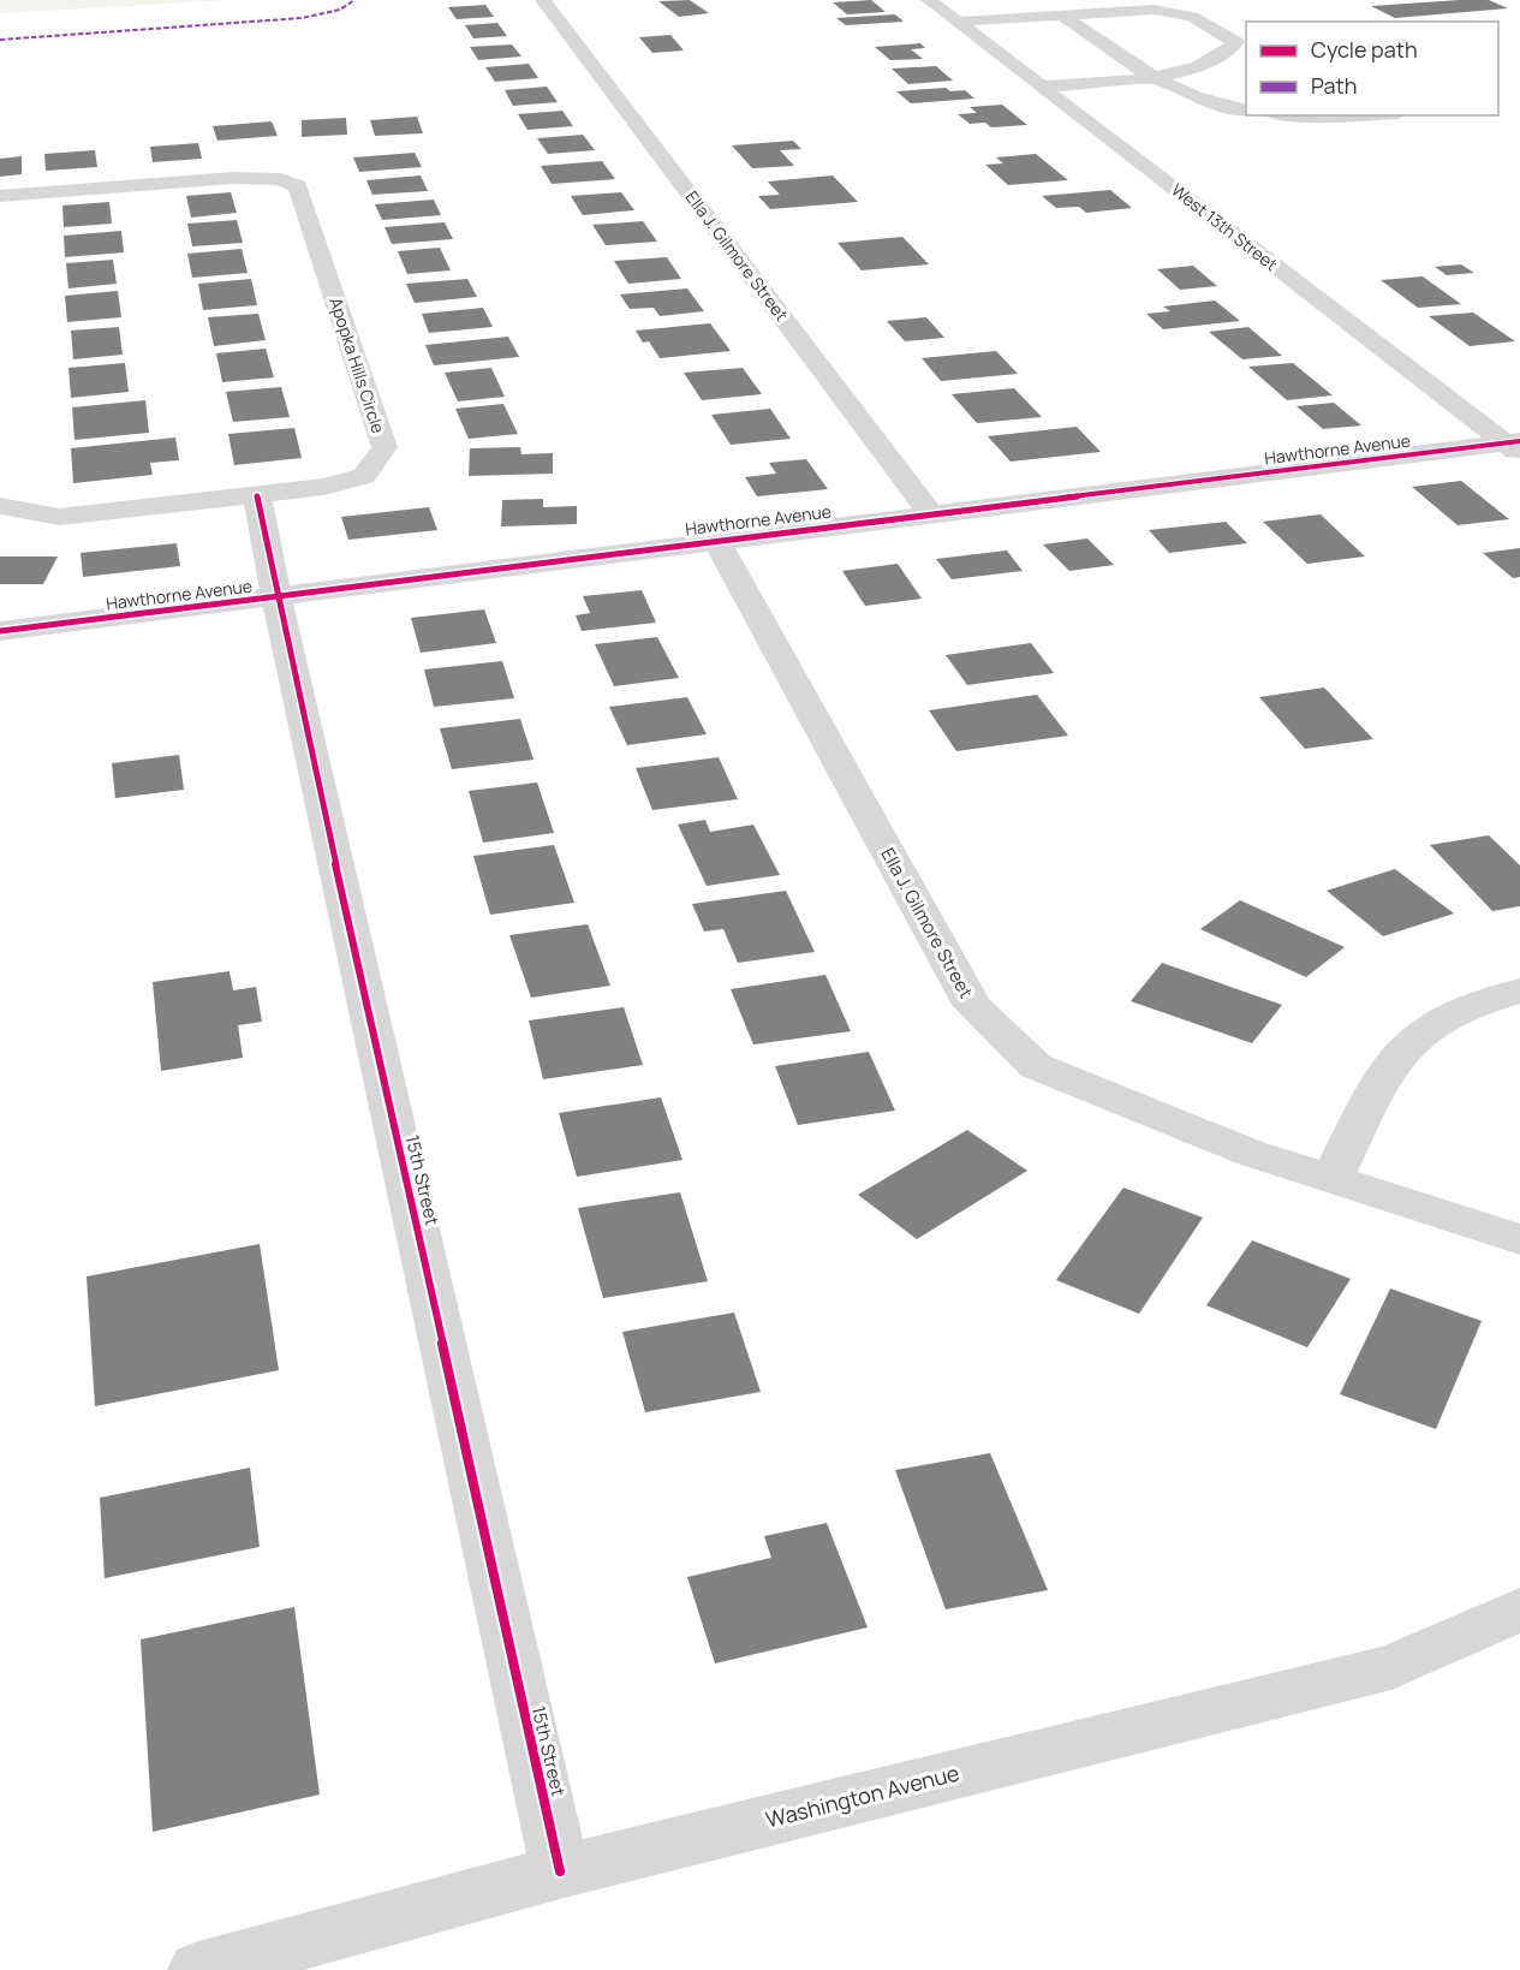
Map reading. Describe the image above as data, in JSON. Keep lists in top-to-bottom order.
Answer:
{
  "streets": {
    "street": [
      "West 13th Street",
      "Ella J. Gilmore Street",
      "Apopka Hills Circle",
      "Hawthorne Avenue",
      "15th Street",
      "Washington Avenue"
    ]
  },
  "crossings": [
    ["West 13th Street", "Hawthorne Avenue"],
    ["Ella J. Gilmore Street", "Hawthorne Avenue"],
    ["Apopka Hills Circle", "15th Street"],
    ["Hawthorne Avenue", "15th Street"],
    ["15th Street", "Washington Avenue"]
  ],
  "legend": ["Cycle path", "Path"]
}
